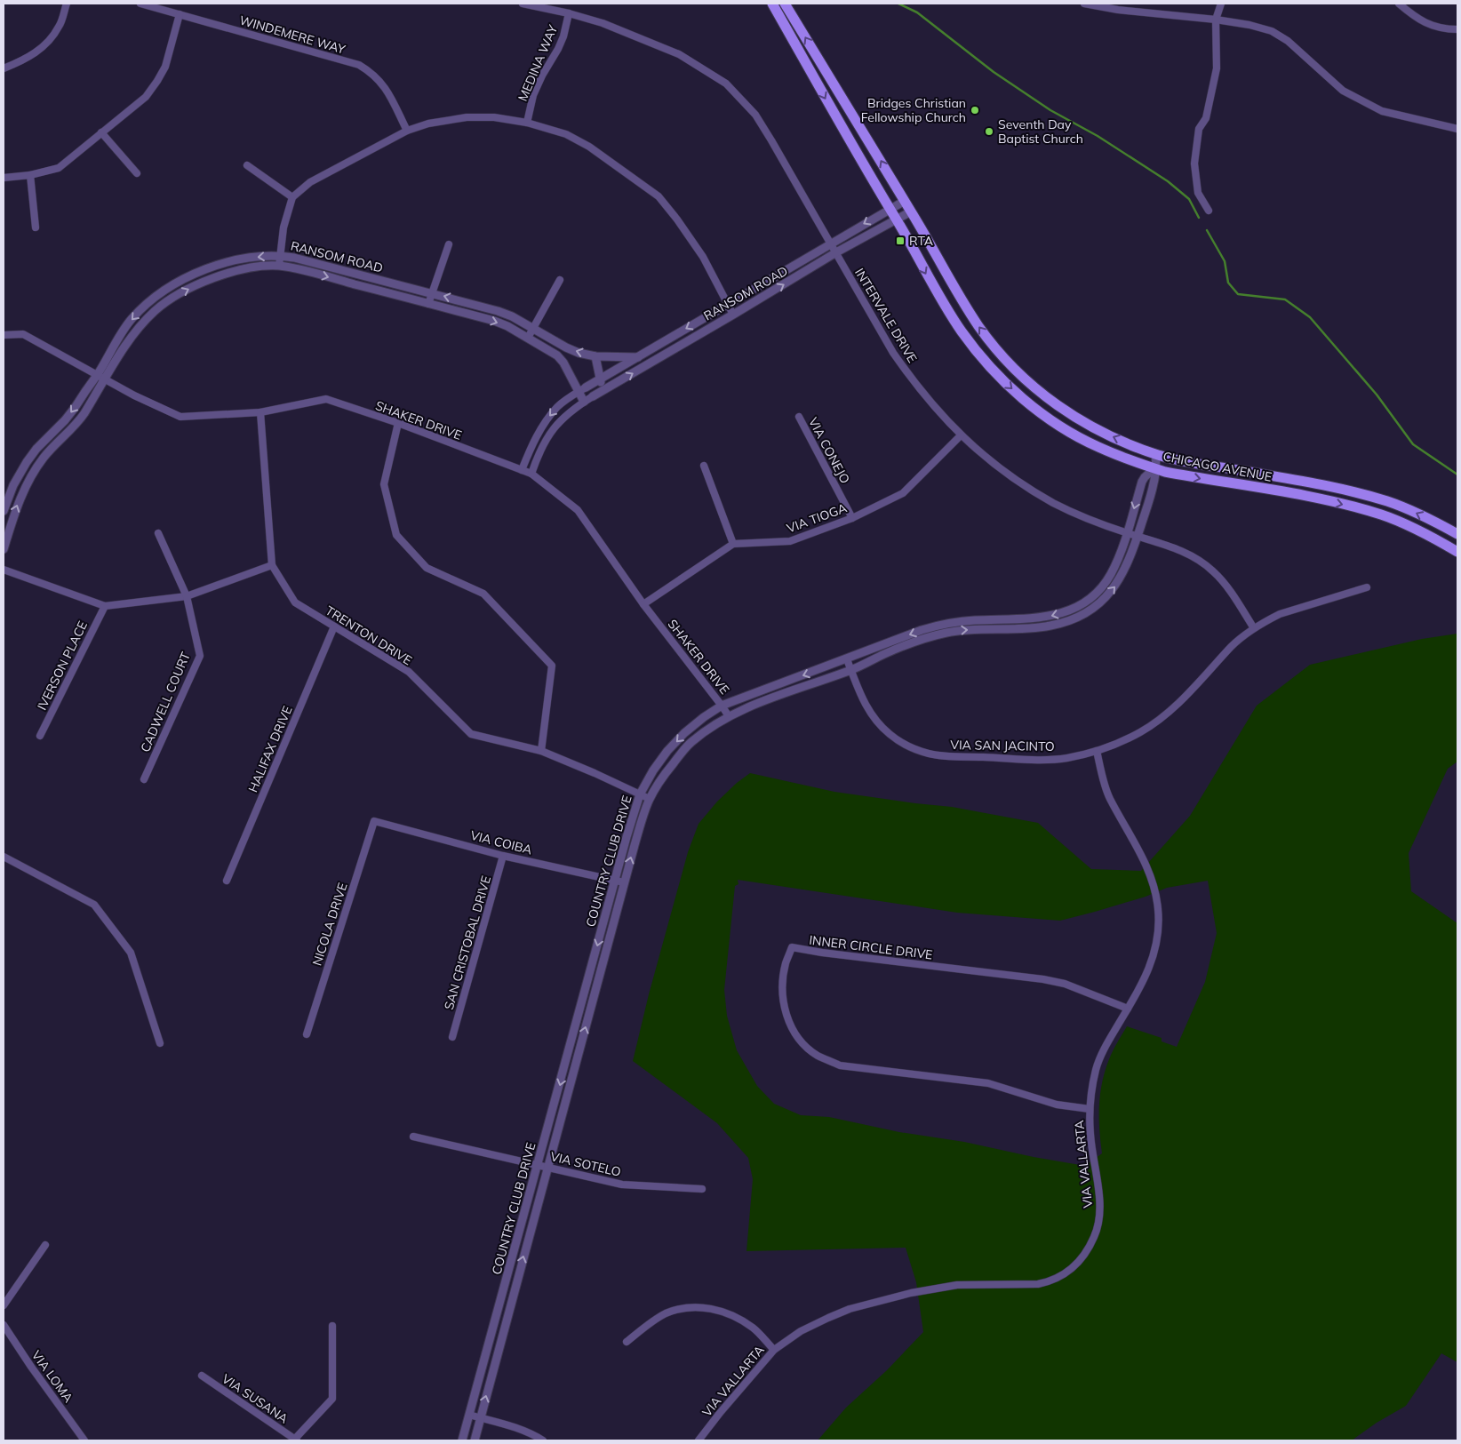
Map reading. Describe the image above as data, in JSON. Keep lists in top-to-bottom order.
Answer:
{
  "streets": {
    "main road": ["CHICAGO AVENUE"],
    "street": [
      "WINDEMERE WAY",
      "MEDINA WAY",
      "RANSOM ROAD",
      "INTERVALE DRIVE",
      "SHAKER DRIVE",
      "VIA CONEJO",
      "VIA TIOGA",
      "TRENTON DRIVE",
      "IVERSON PLACE",
      "CADWELL COURT",
      "VIA SAN JACINTO",
      "HALIFAX DRIVE",
      "VIA COIBA",
      "COUNTRY CLUB DRIVE",
      "NICOLA DRIVE",
      "SAN CRISTOBAL DRIVE",
      "INNER CIRCLE DRIVE",
      "VIA SOTELO",
      "VIA VALLARTA",
      "VIA LOMA",
      "VIA SUSANA"
    ]
  },
  "crossings": [
    ["MEDINA WAY", "INTERVALE DRIVE"],
    ["RANSOM ROAD", "INTERVALE DRIVE"],
    ["RANSOM ROAD", "SHAKER DRIVE"],
    ["RANSOM ROAD", "CHICAGO AVENUE"],
    ["INTERVALE DRIVE", "VIA TIOGA"],
    ["INTERVALE DRIVE", "VIA SAN JACINTO"],
    ["INTERVALE DRIVE", "COUNTRY CLUB DRIVE"],
    ["SHAKER DRIVE", "TRENTON DRIVE"],
    ["SHAKER DRIVE", "COUNTRY CLUB DRIVE"],
    ["VIA CONEJO", "VIA TIOGA"],
    ["CHICAGO AVENUE", "COUNTRY CLUB DRIVE"],
    ["TRENTON DRIVE", "HALIFAX DRIVE"],
    ["TRENTON DRIVE", "COUNTRY CLUB DRIVE"],
    ["VIA SAN JACINTO", "COUNTRY CLUB DRIVE"],
    ["VIA SAN JACINTO", "VIA VALLARTA"],
    ["VIA COIBA", "COUNTRY CLUB DRIVE"],
    ["VIA COIBA", "NICOLA DRIVE"],
    ["VIA COIBA", "SAN CRISTOBAL DRIVE"],
    ["COUNTRY CLUB DRIVE", "VIA SOTELO"],
    ["INNER CIRCLE DRIVE", "VIA VALLARTA"]
  ],
  "places": {
    "other": ["Bridges Christian Fellowship Church", "Seventh Day Baptist Church"],
    "transit": ["RTA"]
  }
}
